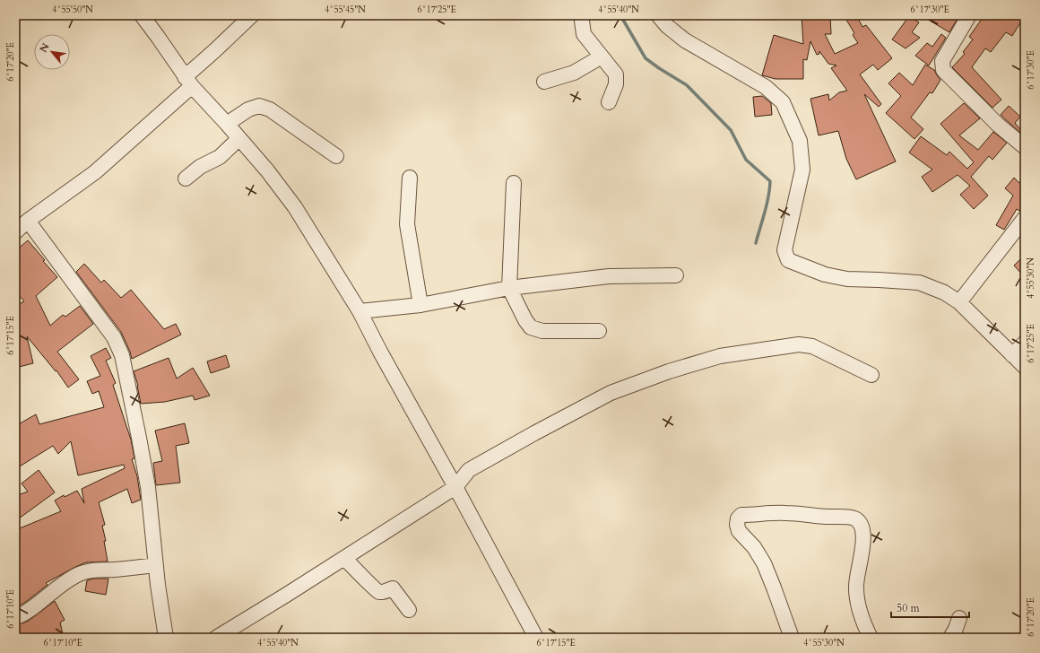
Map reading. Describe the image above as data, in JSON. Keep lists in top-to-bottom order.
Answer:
{
  "scale_bar": "50 m",
  "north": "top left",
  "coordinates": [
    "4°55'50\"N",
    "4°55'45\"N",
    "6°17'25\"E",
    "4°55'40\"N",
    "6°17'30\"E",
    "6°17'20\"E",
    "4°55'30\"N",
    "6°17'15\"E",
    "6°17'10\"E"
  ]
}
